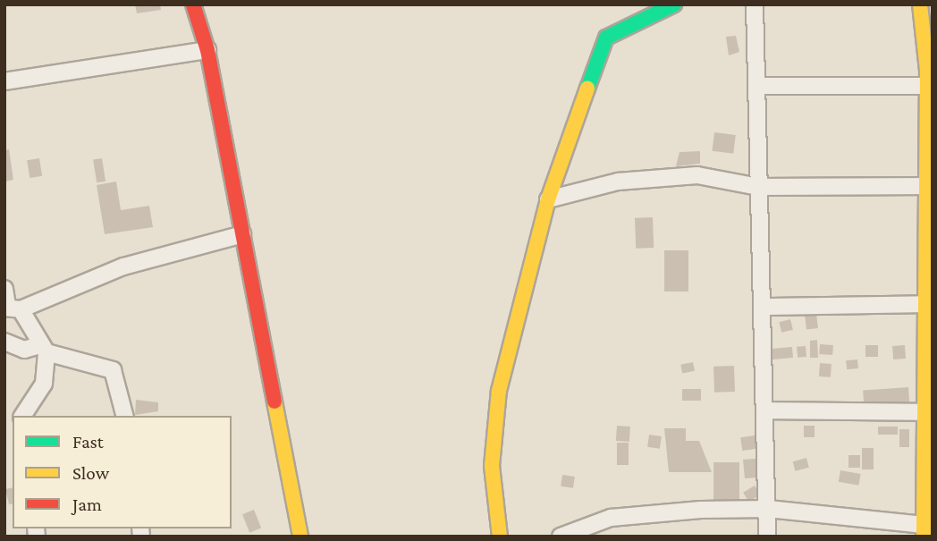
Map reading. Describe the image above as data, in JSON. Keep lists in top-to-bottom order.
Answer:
{
  "legend": ["Fast", "Slow", "Jam"]
}
